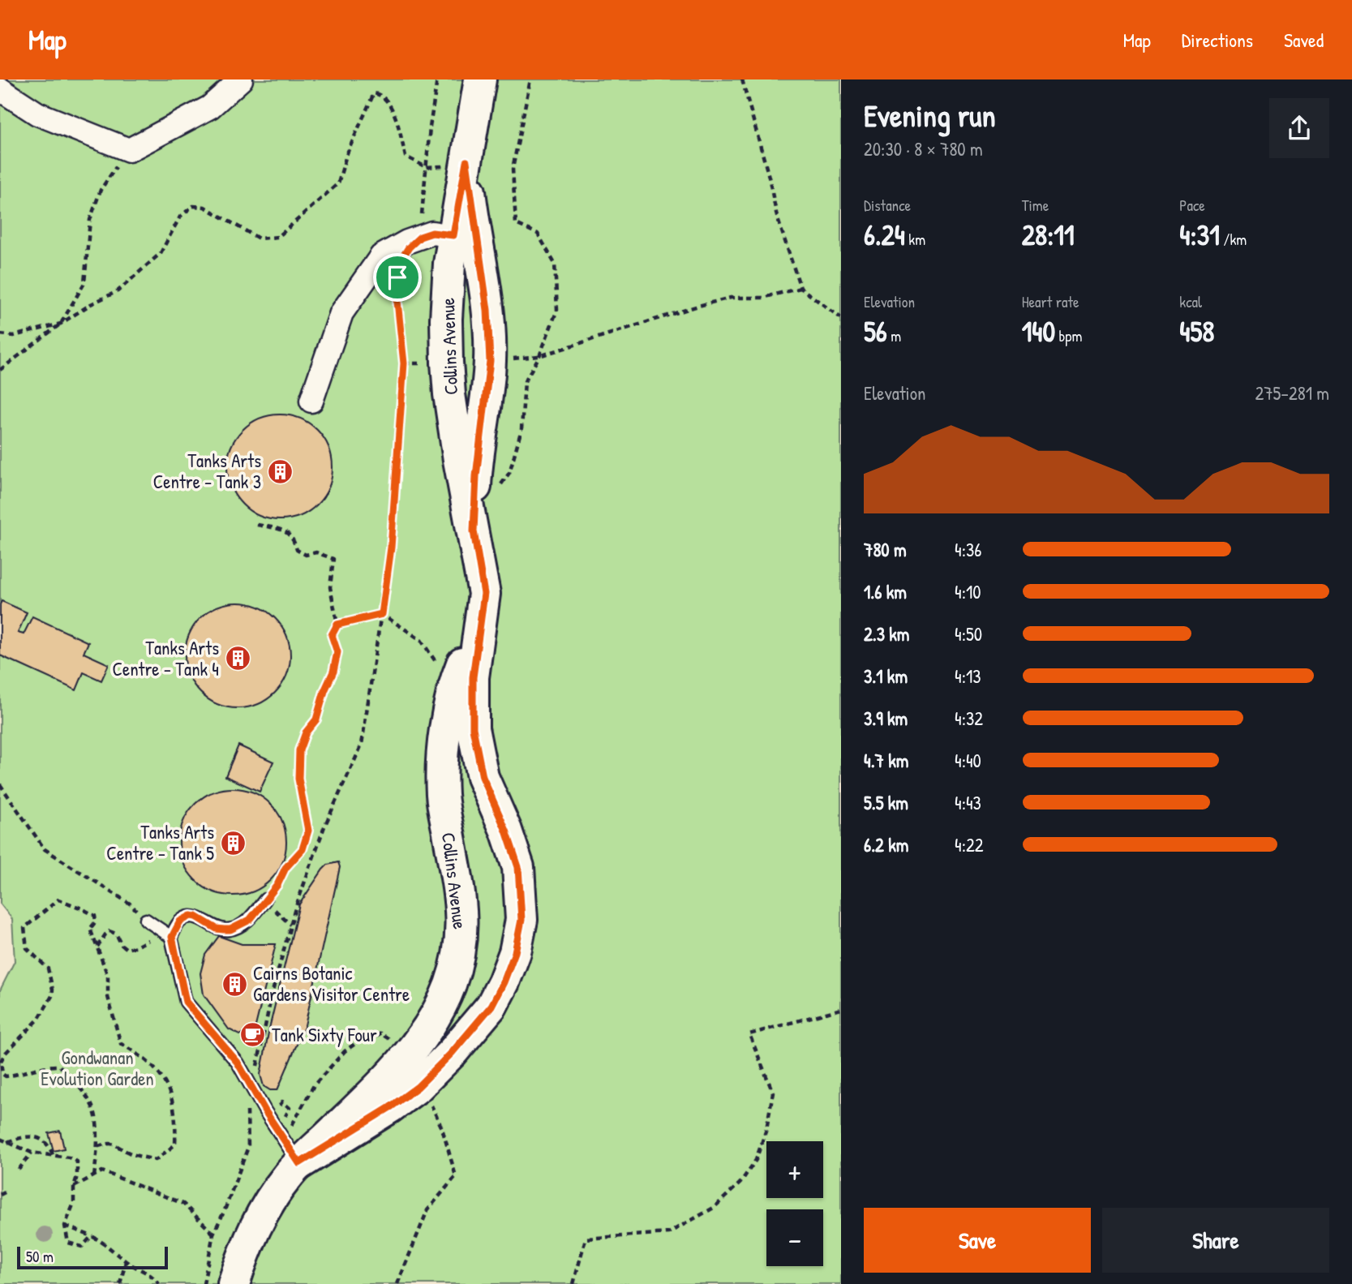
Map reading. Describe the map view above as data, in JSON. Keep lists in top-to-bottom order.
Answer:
{
  "streets": {
    "street": ["Collins Avenue"]
  },
  "parks": ["Gondwanan Evolution Garden"],
  "places": {
    "building": [
      "Tanks Arts Centre - Tank 3",
      "Tanks Arts Centre - Tank 4",
      "Tanks Arts Centre - Tank 5",
      "Cairns Botanic Gardens Visitor Centre"
    ],
    "cafe": ["Tank Sixty Four"]
  },
  "scale_bar": "50 m",
  "page": {
    "header": "Map",
    "nav": ["Map", "Directions", "Saved"],
    "heading": ["Evening run", "20:30 · 8 × 780 m"],
    "stats": [
      ["Distance", "6.24 km"],
      ["Time", "28:11"],
      ["Pace", "4:31 /km"],
      ["Elevation", "56 m"],
      ["Heart rate", "140 bpm"],
      ["kcal", "458"]
    ],
    "chart": ["Elevation", "275–281 m"],
    "list": [
      {
        "name": "780 m",
        "note": "4:36"
      },
      {
        "name": "1.6 km",
        "note": "4:10"
      },
      {
        "name": "2.3 km",
        "note": "4:50"
      },
      {
        "name": "3.1 km",
        "note": "4:13"
      },
      {
        "name": "3.9 km",
        "note": "4:32"
      },
      {
        "name": "4.7 km",
        "note": "4:40"
      },
      {
        "name": "5.5 km",
        "note": "4:43"
      },
      {
        "name": "6.2 km",
        "note": "4:22"
      }
    ],
    "map_buttons": ["+", "−"],
    "buttons": ["Save", "Share"],
    "scale": "50 m"
  }
}
